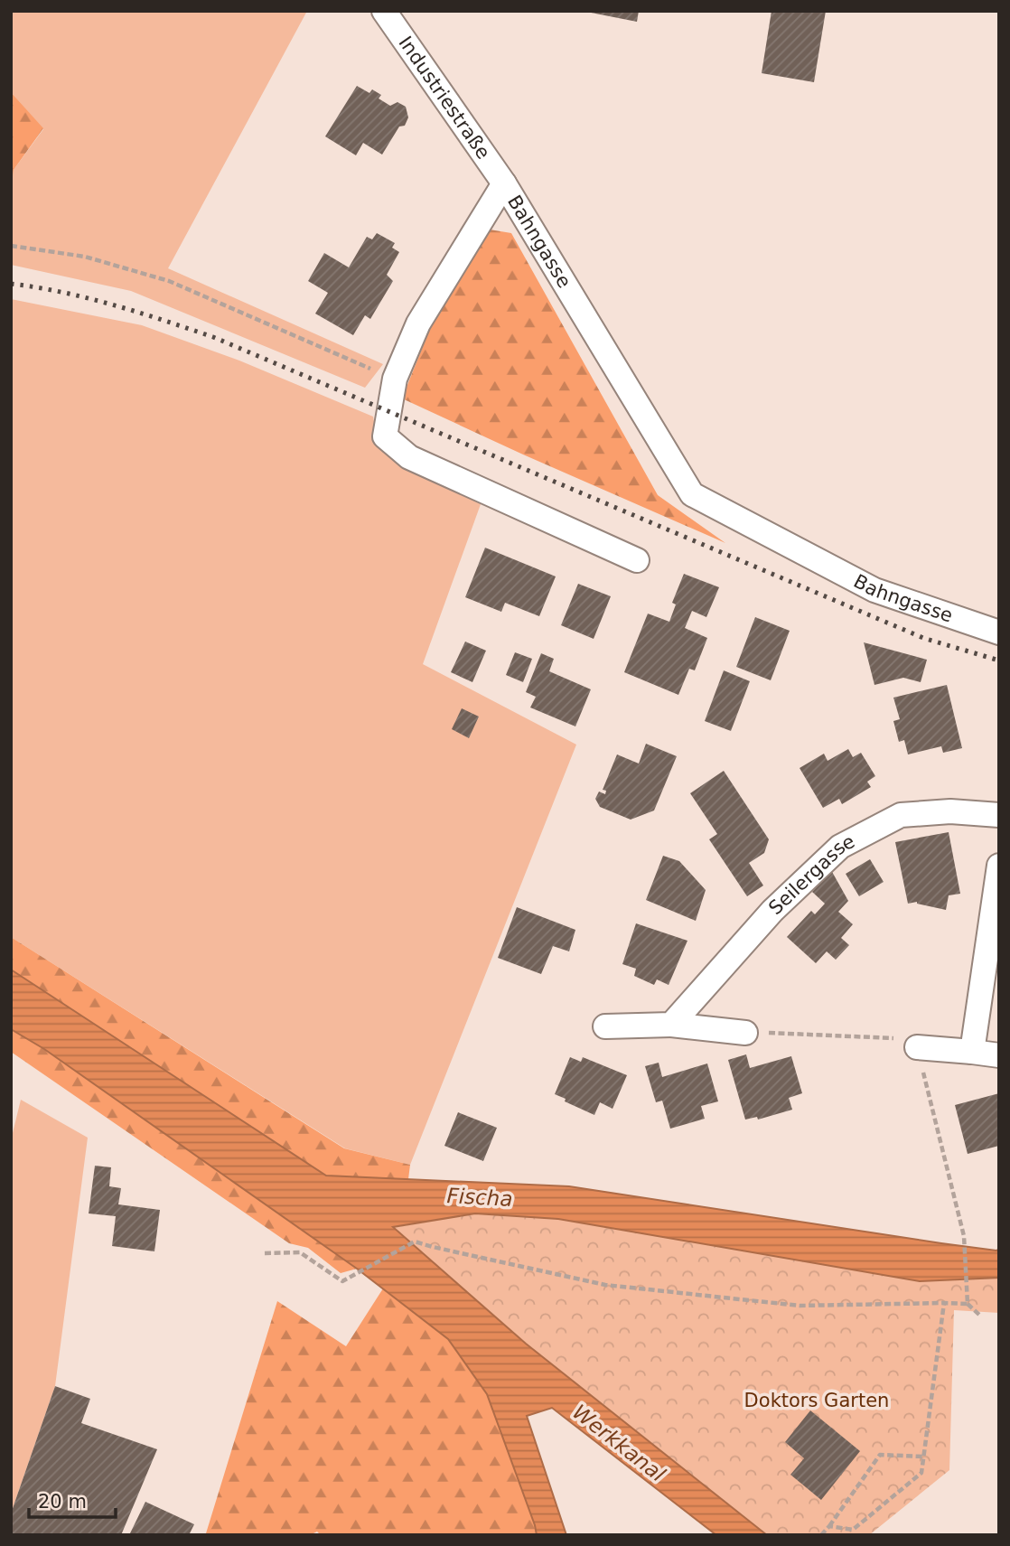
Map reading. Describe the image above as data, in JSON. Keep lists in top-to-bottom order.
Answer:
{
  "streets": {
    "street": ["Industriestraße", "Bahngasse", "Seilergasse"]
  },
  "crossings": [
    ["Industriestraße", "Bahngasse"]
  ],
  "water": ["Fischa", "Werkkanal"],
  "parks": ["Doktors Garten"],
  "scale_bar": "20 m"
}
